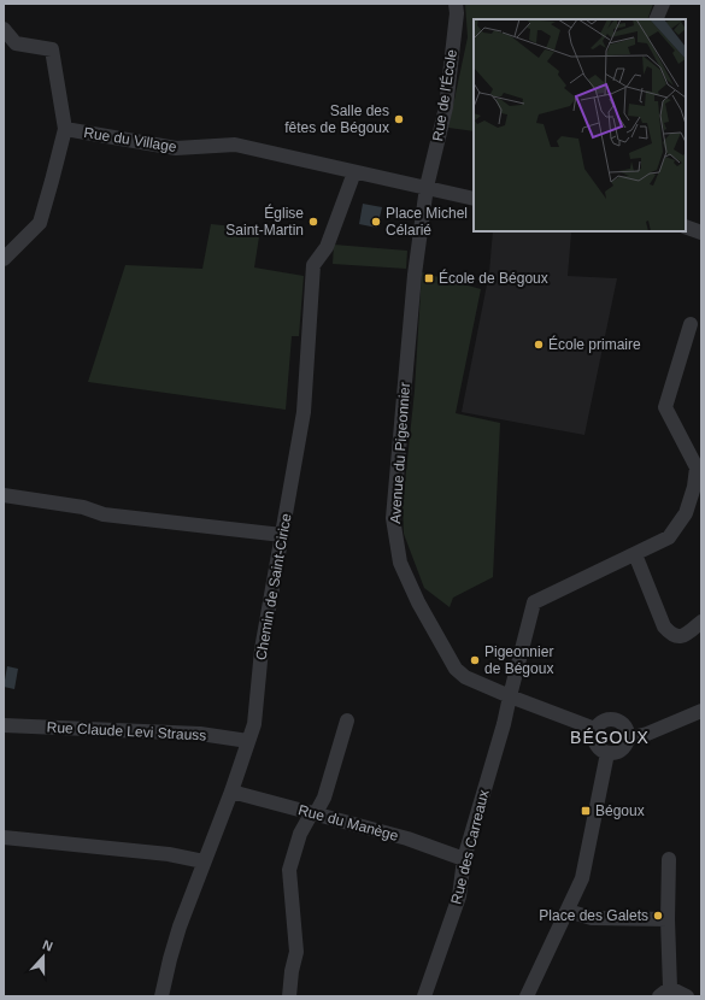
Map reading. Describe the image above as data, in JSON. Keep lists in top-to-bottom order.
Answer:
{
  "streets": {
    "street": [
      "Rue de l'École",
      "Rue du Village",
      "Avenue du Pigeonnier",
      "Chemin de Saint-Cirice",
      "Rue Claude Levi Strauss",
      "Rue du Manège",
      "Rue des Carreaux"
    ]
  },
  "crossings": [
    ["Rue de l'École", "Rue du Village"],
    ["Rue de l'École", "Avenue du Pigeonnier"],
    ["Rue du Village", "Avenue du Pigeonnier"],
    ["Rue du Village", "Chemin de Saint-Cirice"],
    ["Avenue du Pigeonnier", "Rue des Carreaux"],
    ["Chemin de Saint-Cirice", "Rue Claude Levi Strauss"],
    ["Chemin de Saint-Cirice", "Rue du Manège"],
    ["Rue du Manège", "Rue des Carreaux"]
  ],
  "districts": ["BÉGOUX"],
  "places": {
    "other": [
      "Salle des fêtes de Bégoux",
      "Église Saint-Martin",
      "Place Michel Célarié",
      "École primaire",
      "Pigeonnier de Bégoux",
      "Place des Galets"
    ],
    "transit": ["École de Bégoux", "Bégoux"]
  },
  "north": "top"
}
